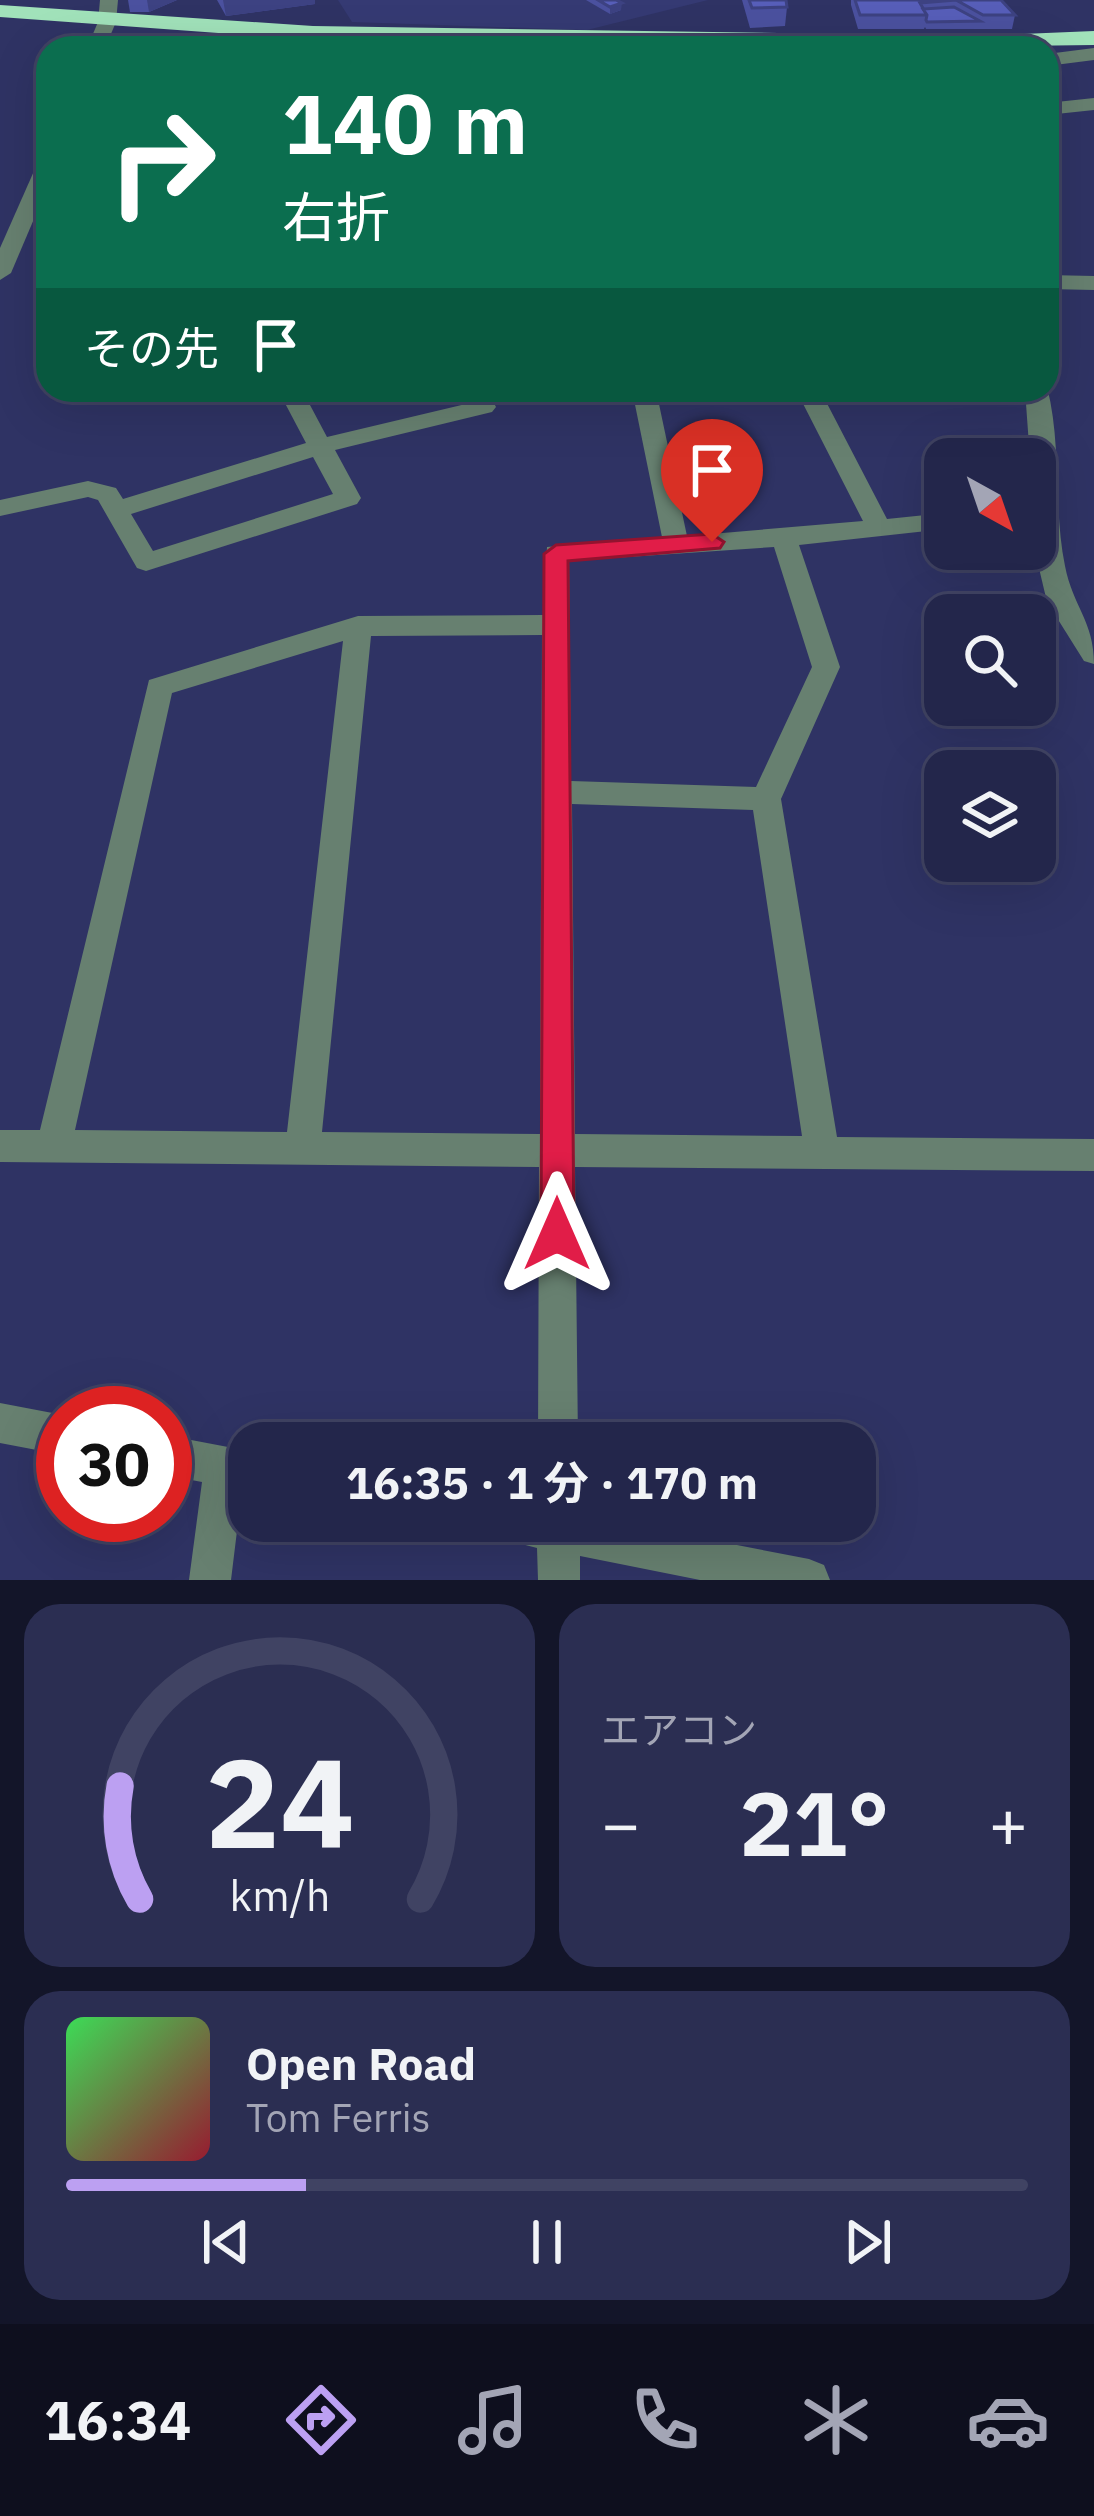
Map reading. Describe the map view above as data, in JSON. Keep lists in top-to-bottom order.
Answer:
{
  "north": "bottom right",
  "page": {
    "turn": ["140 m", "右折"],
    "then": "その先",
    "limit": "30",
    "trip": "16:35 · 1 分 · 170 m",
    "tile": "エアコン",
    "heat": ["−", "21°", "+"],
    "song": ["Open Road", "Tom Ferris"],
    "tabs": "16:34",
    "gauge": ["24", "km/h"]
  }
}
